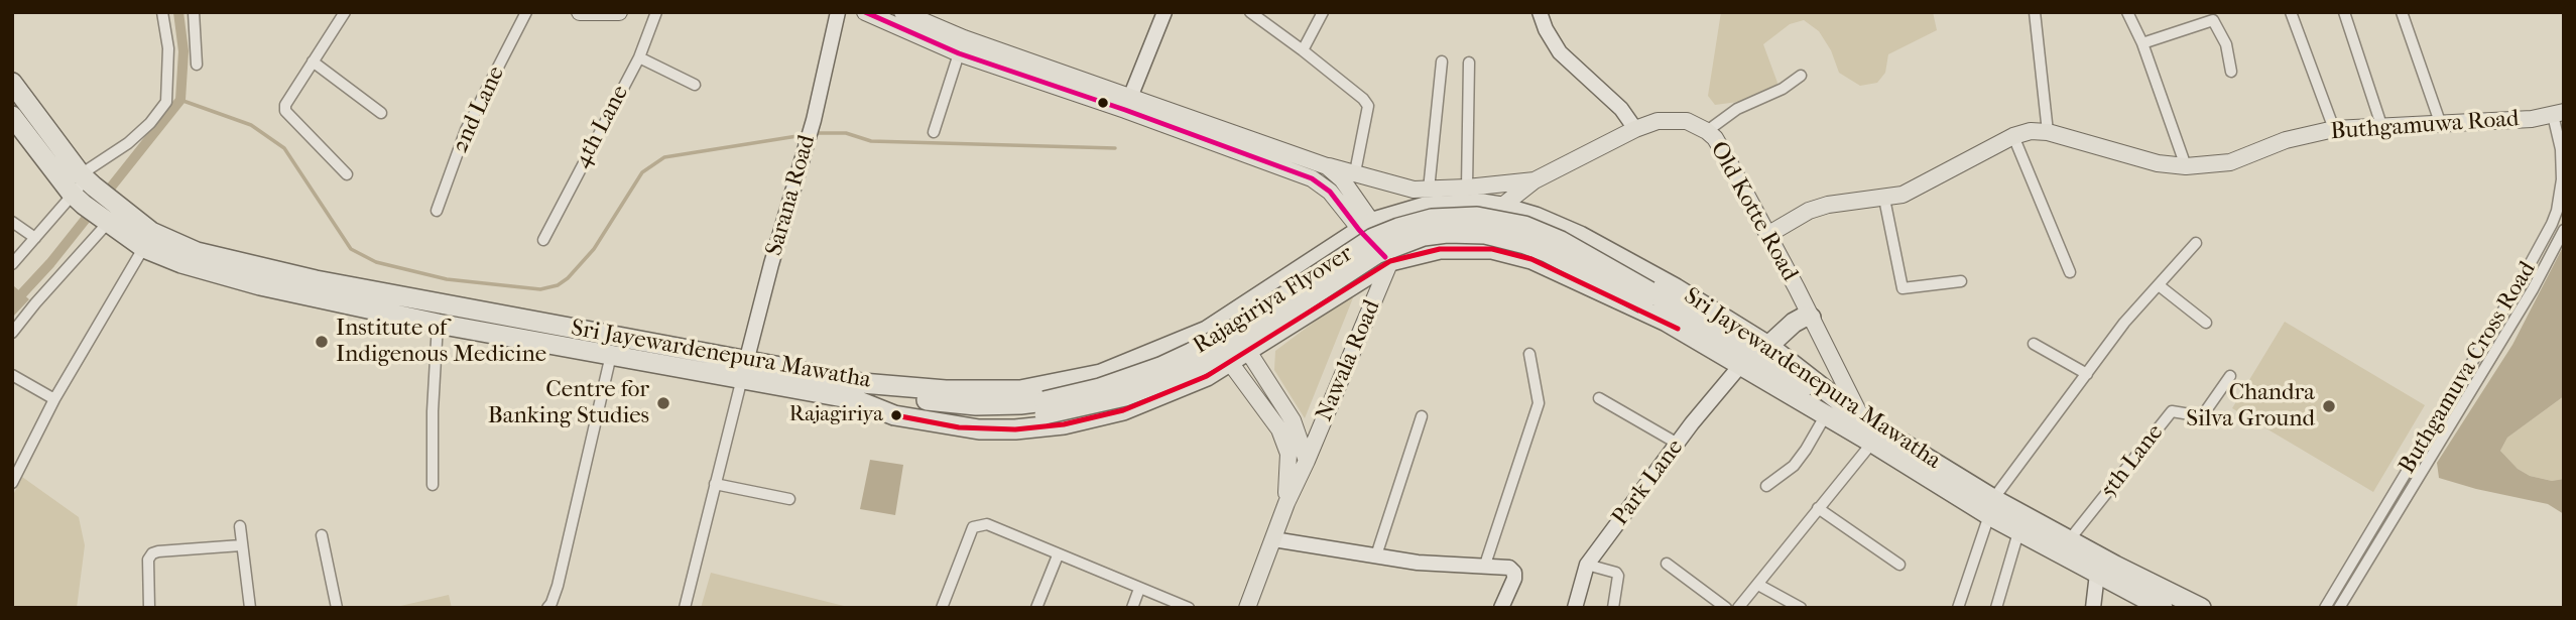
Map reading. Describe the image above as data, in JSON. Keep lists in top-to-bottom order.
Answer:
{
  "streets": {
    "highway": ["Rajagiriya Flyover", "Sri Jayewardenepura Mawatha"],
    "main road": ["Buthgamuwa Road", "Old Kotte Road", "Nawala Road"],
    "street": [
      "2nd Lane",
      "4th Lane",
      "Sarana Road",
      "Buthgamuva Cross Road",
      "5th Lane",
      "Park Lane"
    ]
  },
  "crossings": [
    ["Buthgamuwa Road", "Old Kotte Road"],
    ["Buthgamuwa Road", "Buthgamuva Cross Road"],
    ["Sarana Road", "Sri Jayewardenepura Mawatha"],
    ["Old Kotte Road", "Rajagiriya Flyover"],
    ["Old Kotte Road", "Sri Jayewardenepura Mawatha"],
    ["Rajagiriya Flyover", "Sri Jayewardenepura Mawatha"],
    ["Sri Jayewardenepura Mawatha", "Nawala Road"],
    ["Sri Jayewardenepura Mawatha", "5th Lane"],
    ["Sri Jayewardenepura Mawatha", "Park Lane"]
  ],
  "places": [
    "Institute of Indigenous Medicine",
    "Centre for Banking Studies",
    "Chandra Silva Ground",
    "Rajagiriya"
  ]
}
